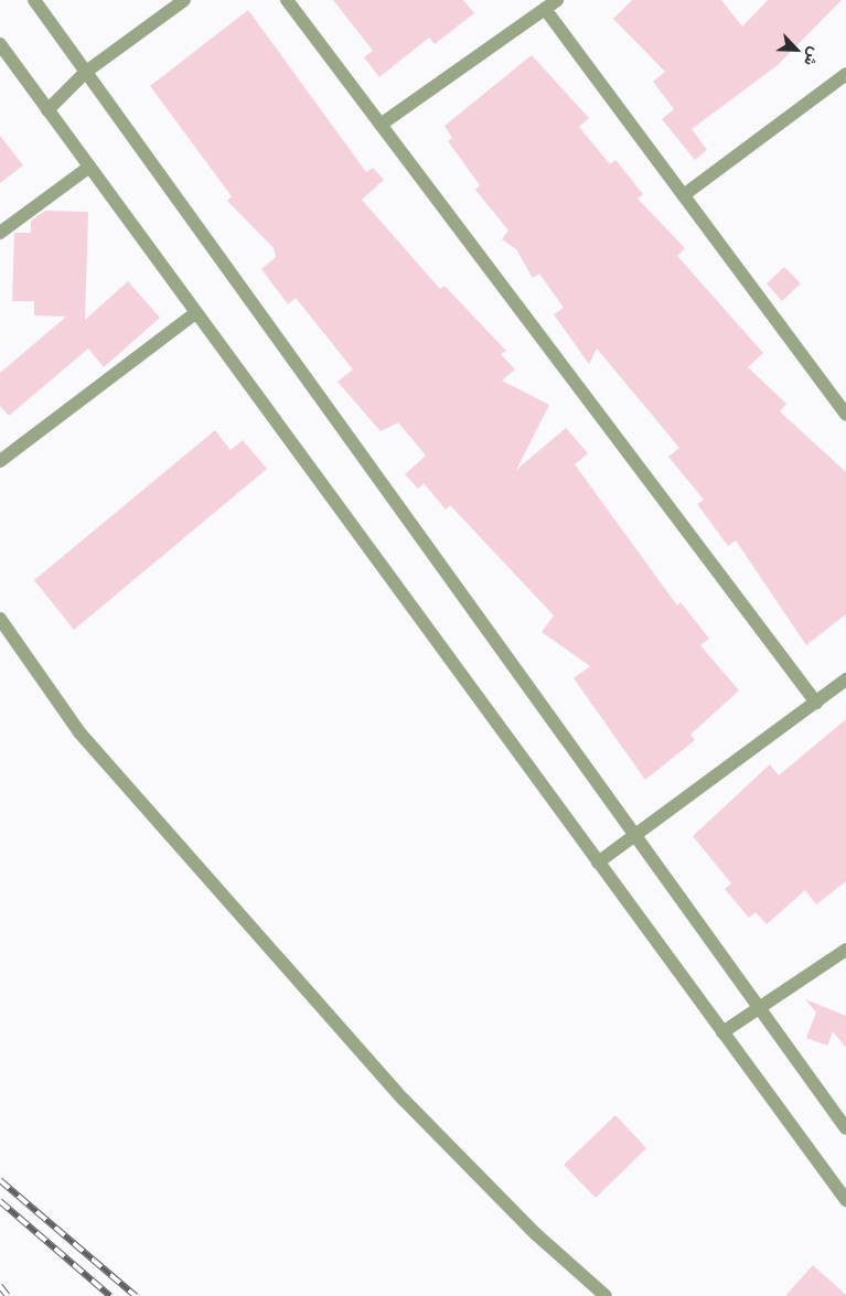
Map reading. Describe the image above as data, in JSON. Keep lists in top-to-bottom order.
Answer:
{
  "north": "bottom right"
}
